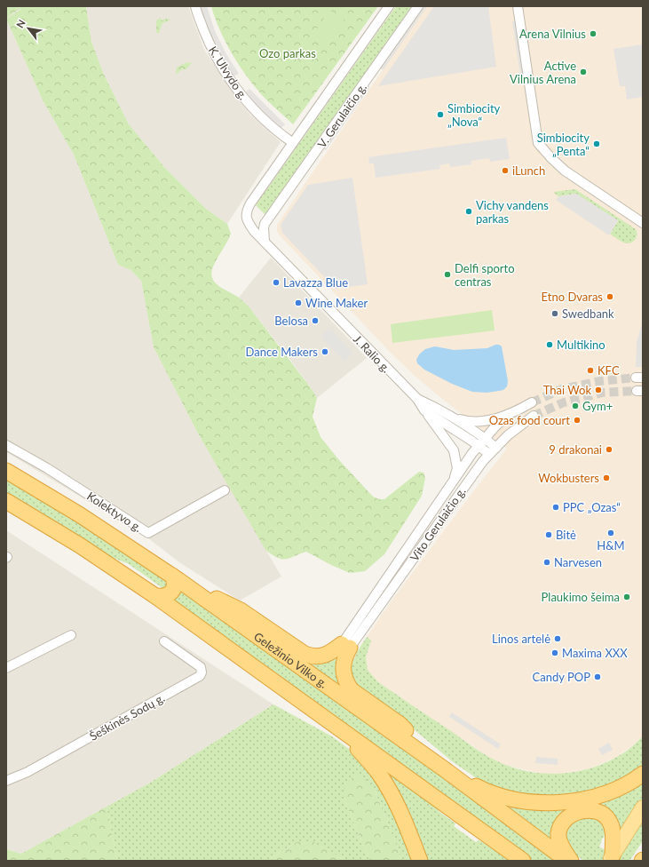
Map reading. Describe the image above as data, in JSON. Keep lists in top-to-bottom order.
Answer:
{
  "streets": {
    "highway": ["Geležinio Vilko g."],
    "street": [
      "K. Ulvydo g.",
      "V. Gerulaičio g.",
      "J. Ralio g.",
      "Kolektyvo g.",
      "Vito Gerulaičio g.",
      "Šeškinės Sodų g."
    ]
  },
  "crossings": [
    ["K. Ulvydo g.", "V. Gerulaičio g."],
    ["J. Ralio g.", "Vito Gerulaičio g."]
  ],
  "parks": ["Ozo parkas"],
  "places": [
    "Arena Vilnius",
    "Active Vilnius Arena",
    "Simbiocity „Nova“",
    "Simbiocity „Penta“",
    "iLunch",
    "Vichy vandens parkas",
    "Delfi sporto centras",
    "Lavazza Blue",
    "Etno Dvaras",
    "Wine Maker",
    "Swedbank",
    "Belosa",
    "Multikino",
    "Dance Makers",
    "KFC",
    "Thai Wok",
    "Gym+",
    "Ozas food court",
    "9 drakonai",
    "Wokbusters",
    "PPC „Ozas“",
    "H&M",
    "Bitė",
    "Narvesen",
    "Plaukimo šeima",
    "Linos artelė",
    "Maxima XXX",
    "Candy POP"
  ],
  "north": "top left"
}
